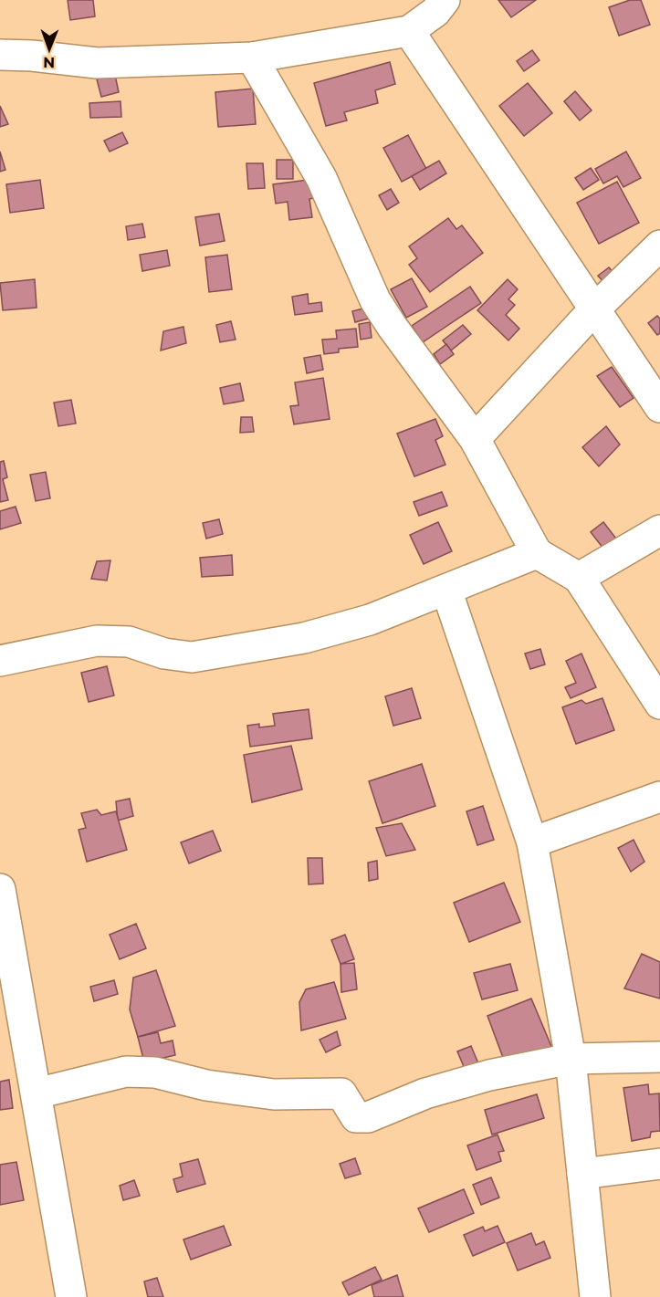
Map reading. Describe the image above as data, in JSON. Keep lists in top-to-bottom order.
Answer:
{
  "north": "bottom"
}
